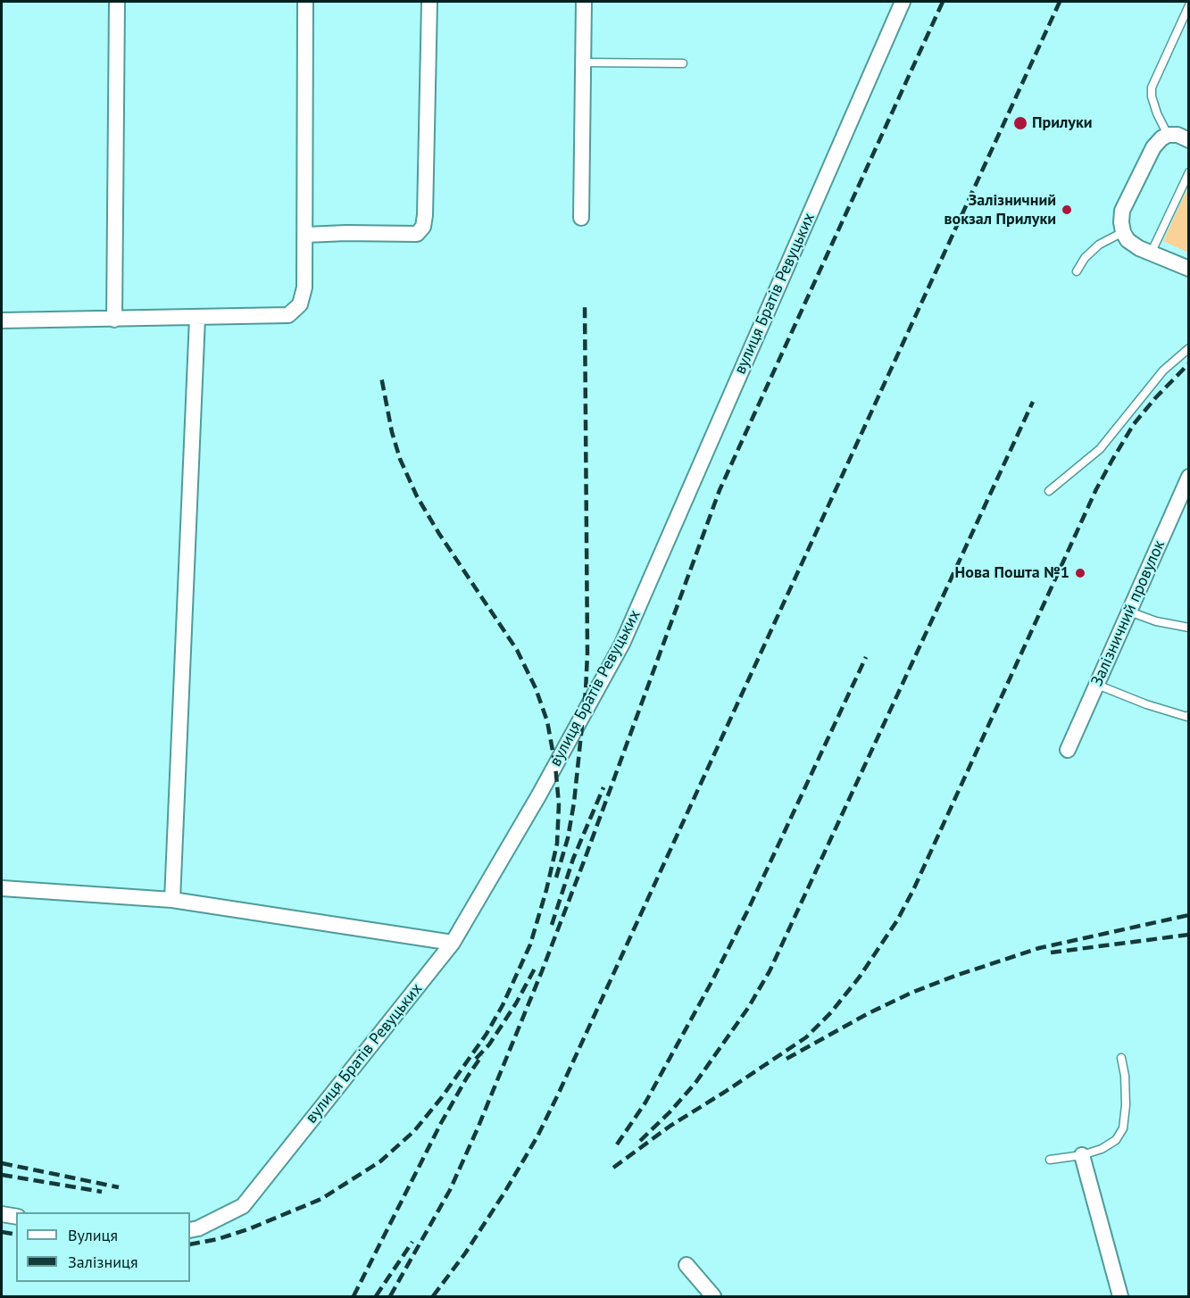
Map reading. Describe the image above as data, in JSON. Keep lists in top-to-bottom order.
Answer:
{
  "streets": {
    "street": ["вулиця Братів Ревуцьких", "Залізничний провулок"]
  },
  "places": ["Прилуки", "Залізничний вокзал Прилуки", "Нова Пошта №1"],
  "legend": ["Вулиця", "Залізниця"]
}
